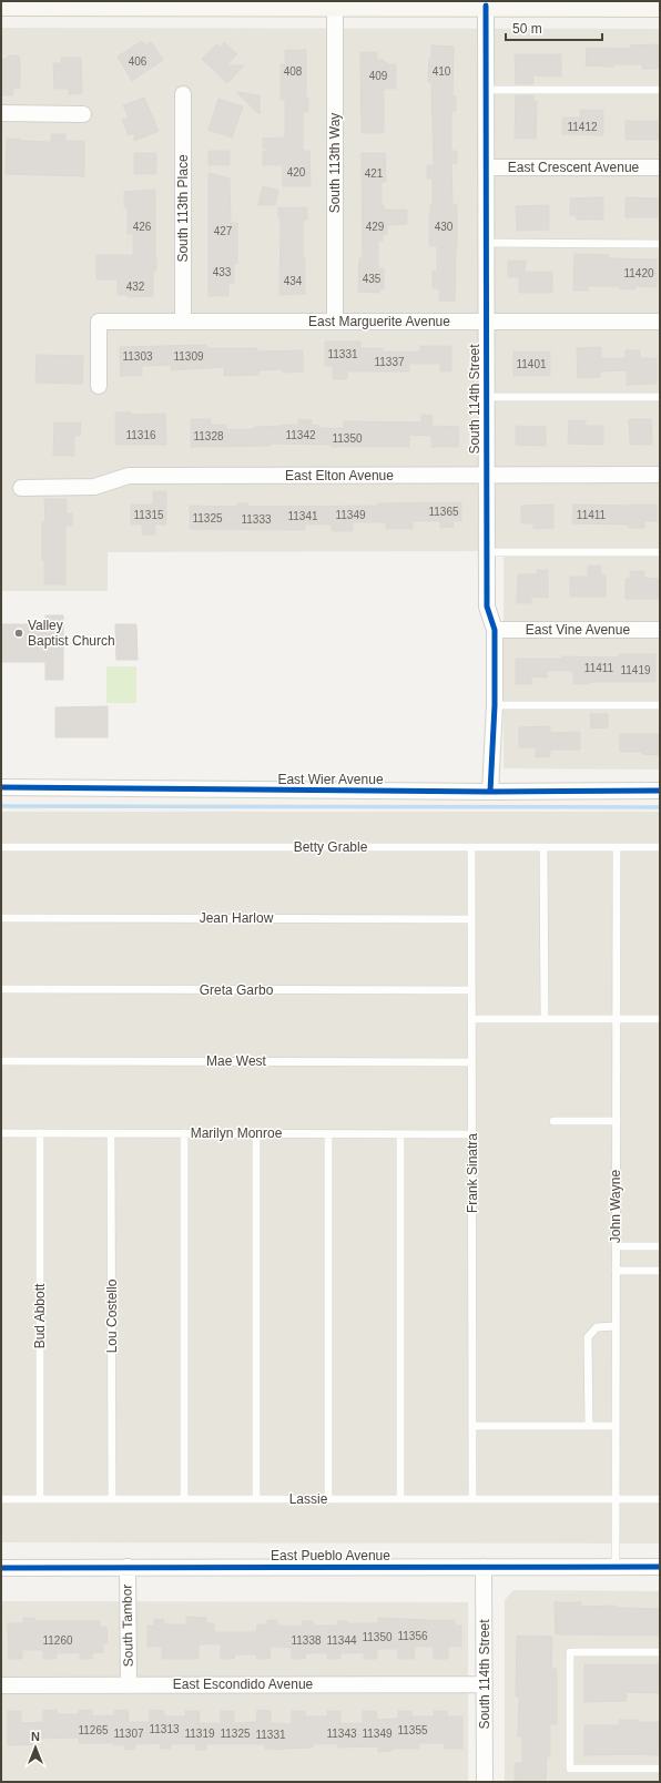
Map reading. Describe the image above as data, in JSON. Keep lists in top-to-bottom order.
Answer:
{
  "streets": {
    "street": [
      "South 113th Way",
      "East Crescent Avenue",
      "South 113th Place",
      "East Marguerite Avenue",
      "South 114th Street",
      "East Elton Avenue",
      "East Vine Avenue",
      "East Wier Avenue",
      "East Pueblo Avenue",
      "South Tambor",
      "East Escondido Avenue"
    ],
    "lane": [
      "Betty Grable",
      "Jean Harlow",
      "Greta Garbo",
      "Mae West",
      "Marilyn Monroe",
      "Frank Sinatra",
      "John Wayne",
      "Bud Abbott",
      "Lou Costello",
      "Lassie"
    ]
  },
  "crossings": [
    ["South 113th Way", "East Marguerite Avenue"],
    ["East Crescent Avenue", "South 114th Street"],
    ["South 113th Place", "East Marguerite Avenue"],
    ["East Marguerite Avenue", "South 114th Street"],
    ["South 114th Street", "East Elton Avenue"],
    ["South 114th Street", "East Vine Avenue"],
    ["South 114th Street", "East Wier Avenue"],
    ["South 114th Street", "East Pueblo Avenue"],
    ["South 114th Street", "East Escondido Avenue"],
    ["Betty Grable", "Frank Sinatra"],
    ["Betty Grable", "John Wayne"],
    ["Jean Harlow", "Frank Sinatra"],
    ["Greta Garbo", "Frank Sinatra"],
    ["Mae West", "Frank Sinatra"],
    ["Marilyn Monroe", "Frank Sinatra"],
    ["Marilyn Monroe", "Bud Abbott"],
    ["Marilyn Monroe", "Lou Costello"],
    ["Frank Sinatra", "Lassie"],
    ["John Wayne", "Lassie"],
    ["John Wayne", "East Pueblo Avenue"],
    ["Bud Abbott", "Lassie"],
    ["Lou Costello", "Lassie"],
    ["East Pueblo Avenue", "South Tambor"],
    ["South Tambor", "East Escondido Avenue"]
  ],
  "places": ["Valley Baptist Church"],
  "house_numbers": [
    "406",
    "408",
    "410",
    "409",
    "11412",
    "420",
    "421",
    "426",
    "429",
    "430",
    "427",
    "433",
    "11420",
    "435",
    "434",
    "432",
    "11331",
    "11303",
    "11309",
    "11337",
    "11401",
    "11316",
    "11342",
    "11328",
    "11350",
    "11365",
    "11315",
    "11349",
    "11411",
    "11341",
    "11325",
    "11333",
    "11411",
    "11419",
    "11356",
    "11350",
    "11260",
    "11338",
    "11344",
    "11313",
    "11265",
    "11355",
    "11307",
    "11319",
    "11325",
    "11343",
    "11349",
    "11331"
  ],
  "scale_bar": "50 m",
  "north": "top"
}
